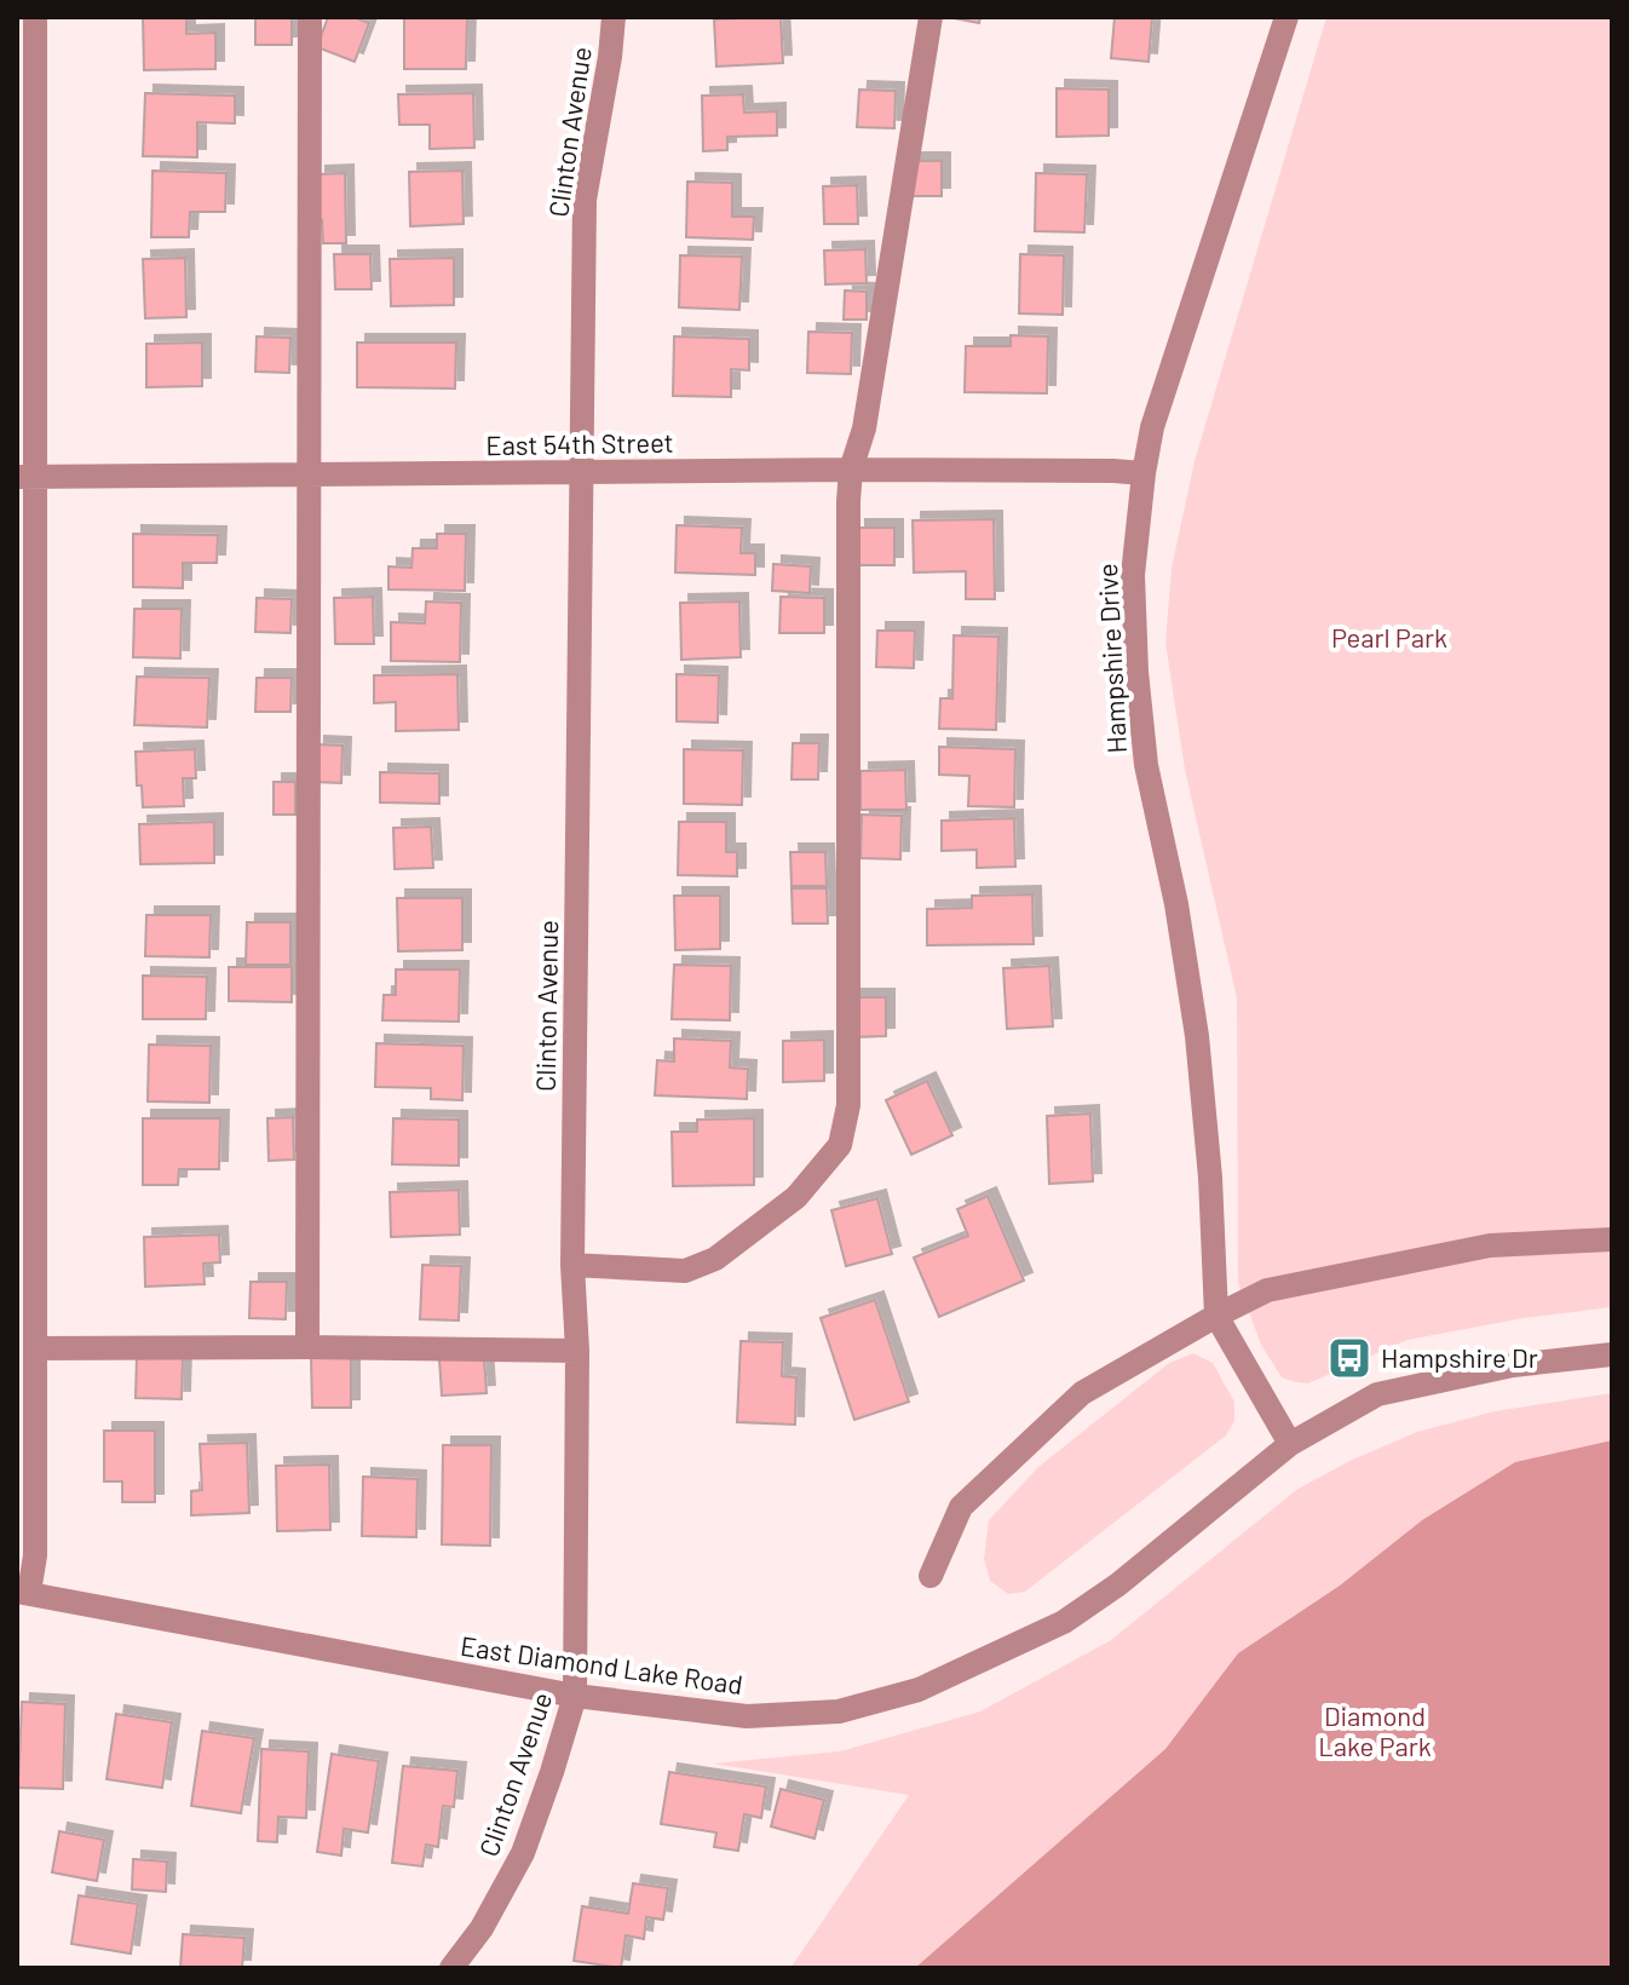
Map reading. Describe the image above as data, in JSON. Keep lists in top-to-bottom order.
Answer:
{
  "streets": {
    "street": [
      "Clinton Avenue",
      "East 54th Street",
      "Hampshire Drive",
      "East Diamond Lake Road"
    ]
  },
  "crossings": [
    ["Clinton Avenue", "East 54th Street"],
    ["Clinton Avenue", "East Diamond Lake Road"],
    ["East 54th Street", "Hampshire Drive"],
    ["Hampshire Drive", "East Diamond Lake Road"]
  ],
  "parks": ["Pearl Park", "Diamond Lake Park"],
  "places": {
    "bus stop": ["Hampshire Dr"]
  }
}
